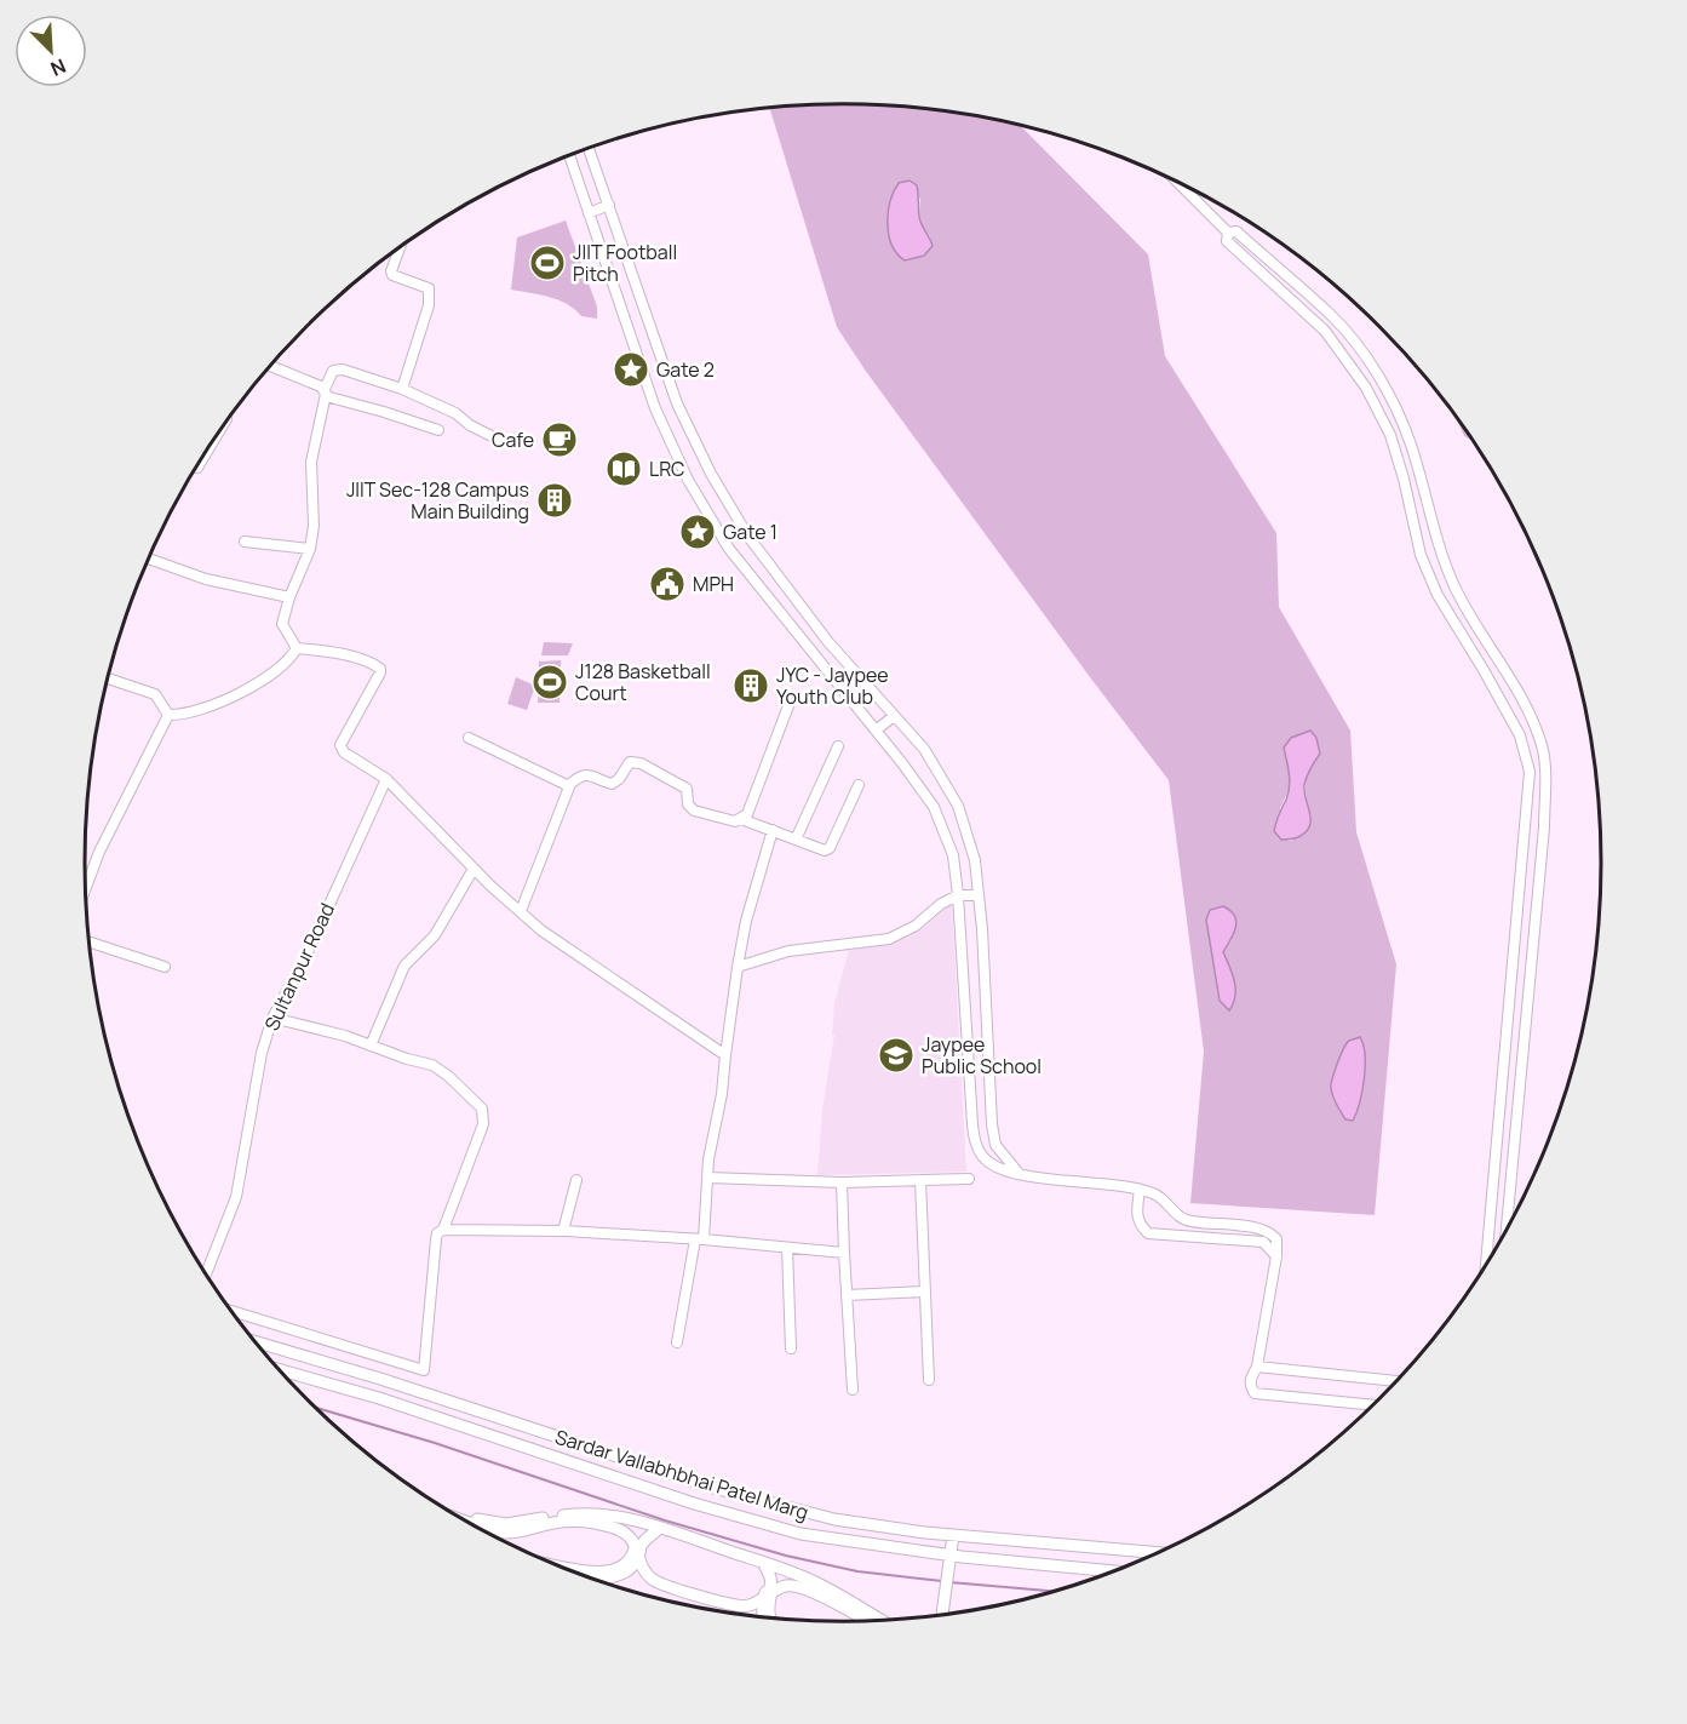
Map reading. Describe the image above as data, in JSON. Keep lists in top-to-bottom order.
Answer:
{
  "streets": {
    "street": ["Sultanpur Road", "Sardar Vallabhbhai Patel Marg"]
  },
  "places": {
    "sports": ["JIIT Football Pitch", "J128 Basketball Court"],
    "place": ["Gate 2", "Gate 1"],
    "cafe": ["Cafe"],
    "library": ["LRC"],
    "building": ["JIIT Sec-128 Campus Main Building", "JYC - Jaypee Youth Club"],
    "public building": ["MPH"],
    "school or university": ["Jaypee Public School"]
  },
  "north": "bottom right"
}
